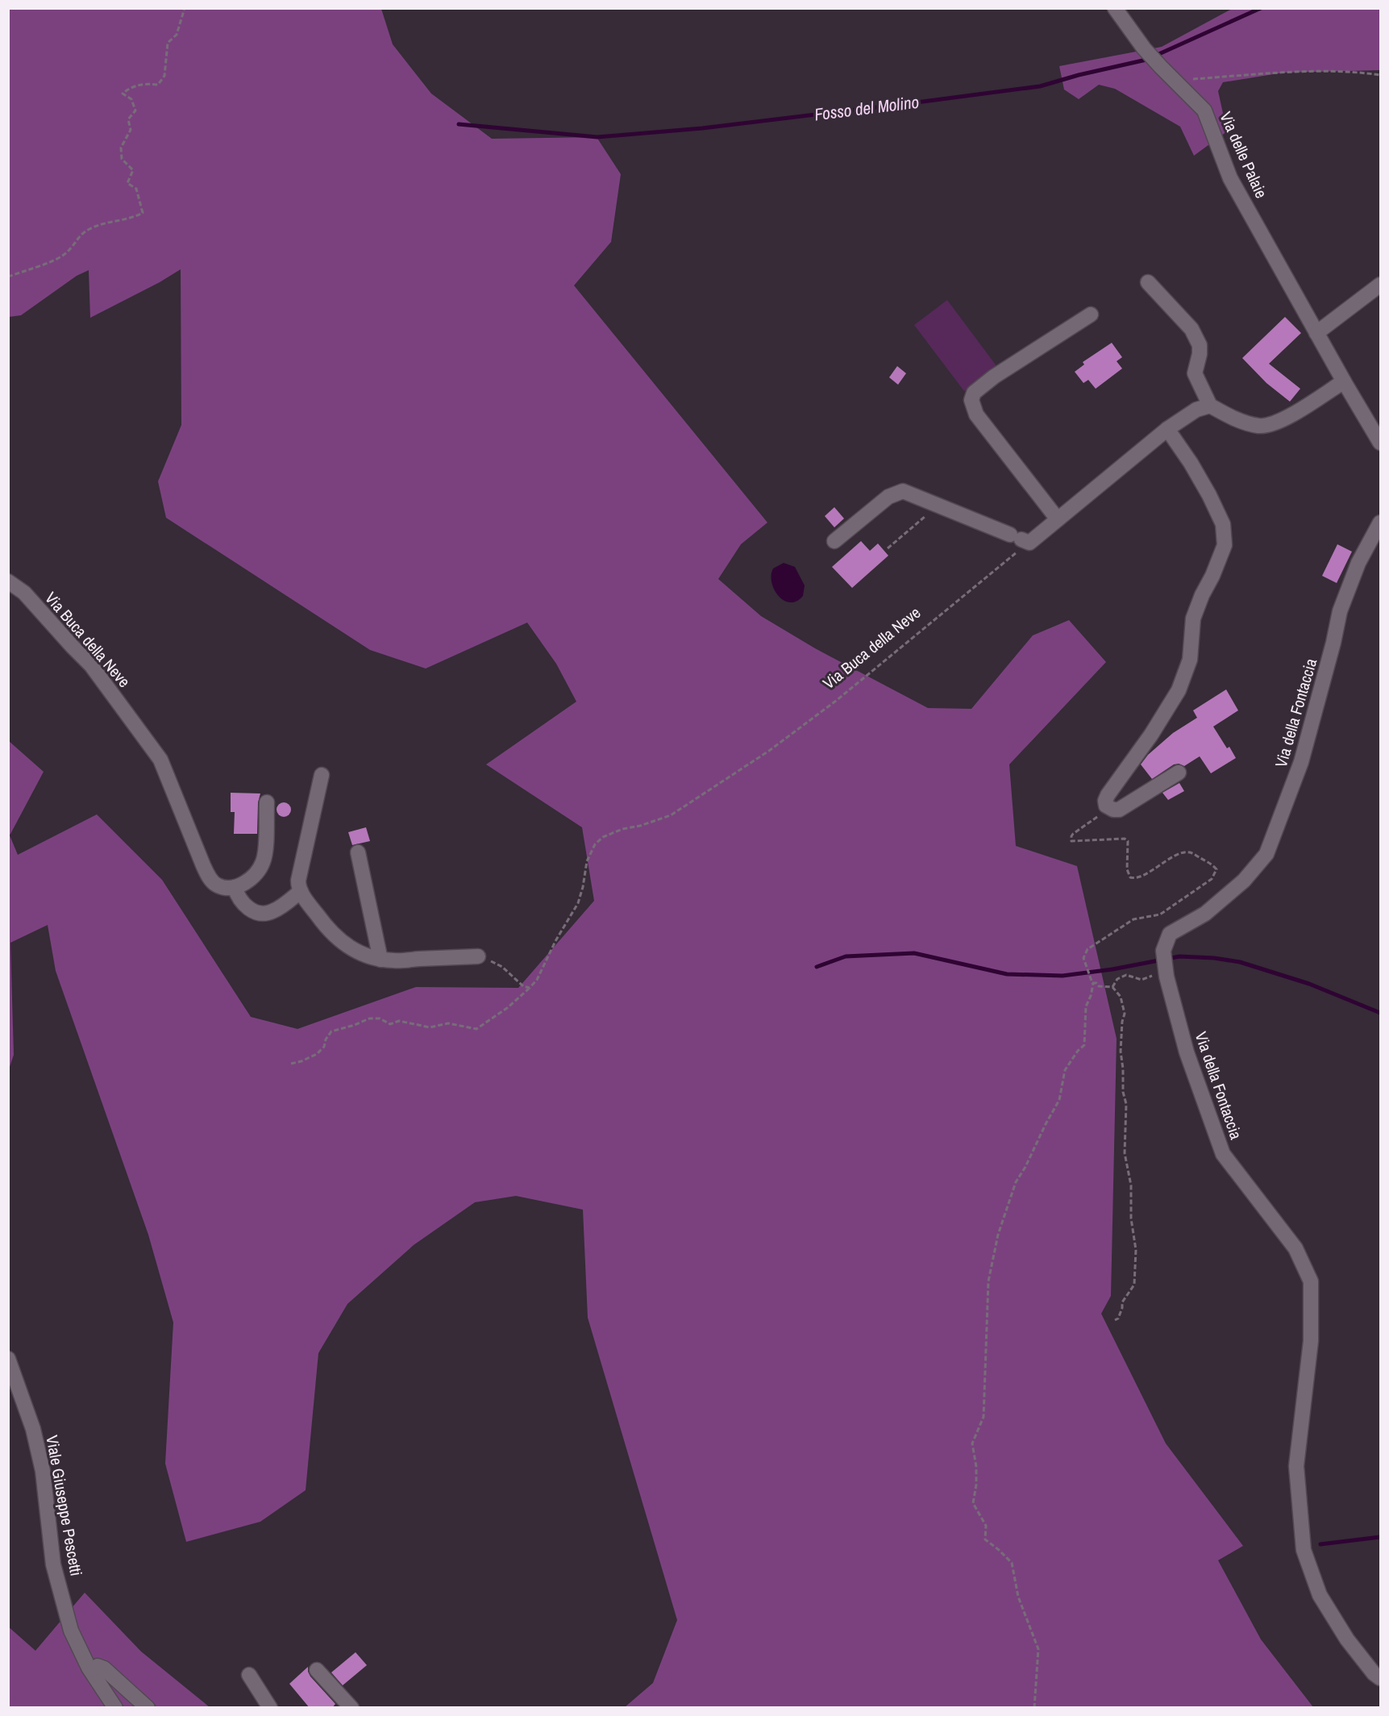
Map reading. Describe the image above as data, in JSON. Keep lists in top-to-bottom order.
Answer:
{
  "streets": {
    "street": [
      "Via delle Palaie",
      "Via Buca della Neve",
      "Via della Fontaccia",
      "Viale Giuseppe Pescetti"
    ]
  },
  "water": ["Fosso del Molino"]
}
